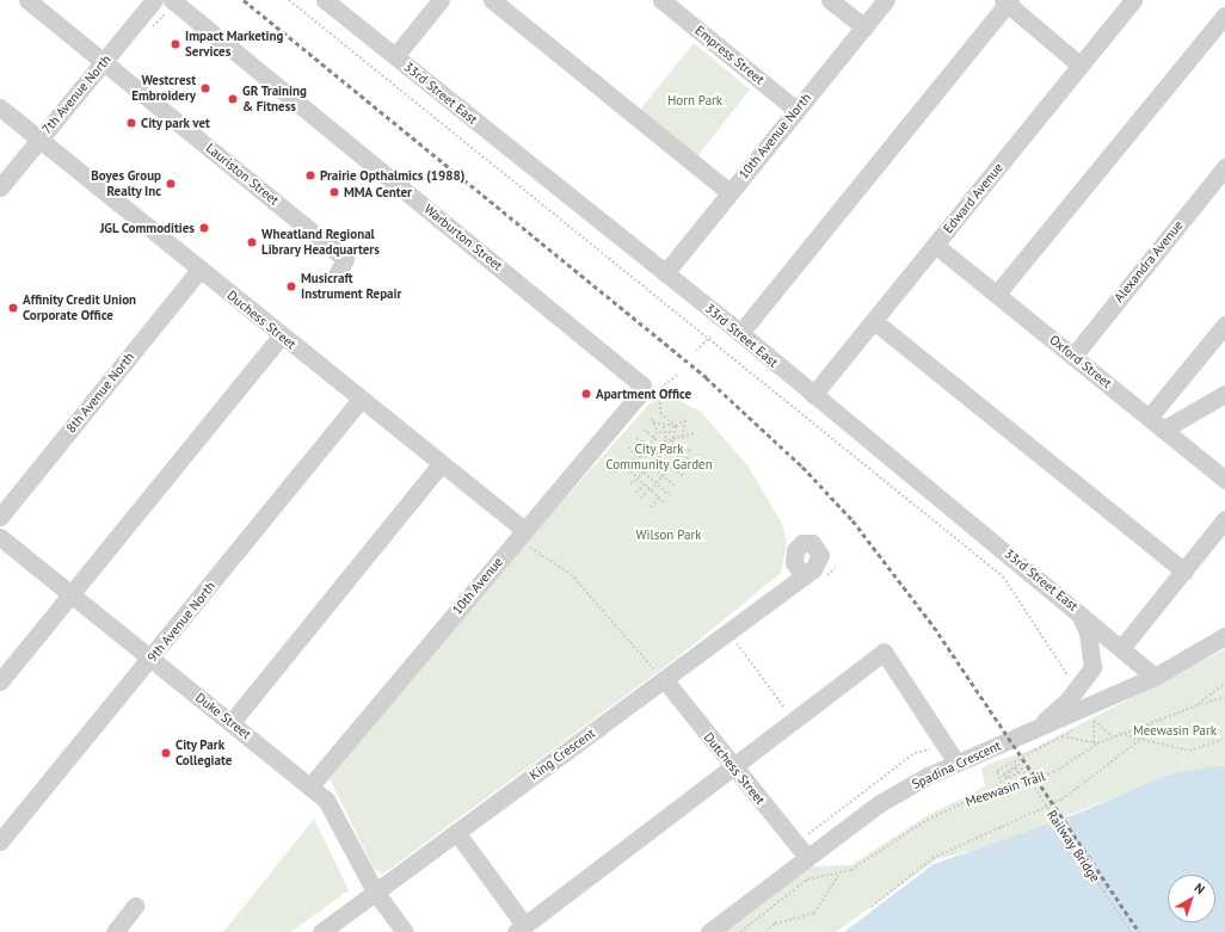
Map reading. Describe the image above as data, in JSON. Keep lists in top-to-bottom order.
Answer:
{
  "streets": {
    "street": [
      "Empress Street",
      "33rd Street East",
      "7th Avenue North",
      "10th Avenue North",
      "Lauriston Street",
      "Edward Avenue",
      "Warburton Street",
      "Alexandra Avenue",
      "Duchess Street",
      "Oxford Street",
      "8th Avenue North",
      "10th Avenue",
      "9th Avenue North",
      "Duke Street",
      "King Crescent",
      "Spadina Crescent",
      "Dutchess Street"
    ],
    "path": ["Meewasin Trail", "Railway Bridge"]
  },
  "crossings": [
    ["Empress Street", "10th Avenue North"],
    ["33rd Street East", "10th Avenue North"],
    ["33rd Street East", "Edward Avenue"],
    ["33rd Street East", "Spadina Crescent"],
    ["7th Avenue North", "Lauriston Street"],
    ["7th Avenue North", "Duchess Street"],
    ["Edward Avenue", "Oxford Street"],
    ["Warburton Street", "10th Avenue"],
    ["Alexandra Avenue", "Oxford Street"],
    ["Duchess Street", "8th Avenue North"],
    ["Duchess Street", "10th Avenue"],
    ["Duchess Street", "9th Avenue North"],
    ["10th Avenue", "Duke Street"],
    ["9th Avenue North", "Duke Street"],
    ["Duke Street", "King Crescent"],
    ["King Crescent", "Dutchess Street"],
    ["Spadina Crescent", "Dutchess Street"]
  ],
  "parks": [
    "Horn Park",
    "City Park Community Garden",
    "Wilson Park",
    "Meewasin Park"
  ],
  "places": [
    "Impact Marketing Services",
    "Westcrest Embroidery",
    "GR Training & Fitness",
    "City park vet",
    "Prairie Opthalmics (1988)",
    "Boyes Group Realty Inc",
    "MMA Center",
    "JGL Commodities",
    "Wheatland Regional Library Headquarters",
    "Musicraft Instrument Repair",
    "Affinity Credit Union Corporate Office",
    "Apartment Office",
    "City Park Collegiate"
  ],
  "north": "top right"
}
